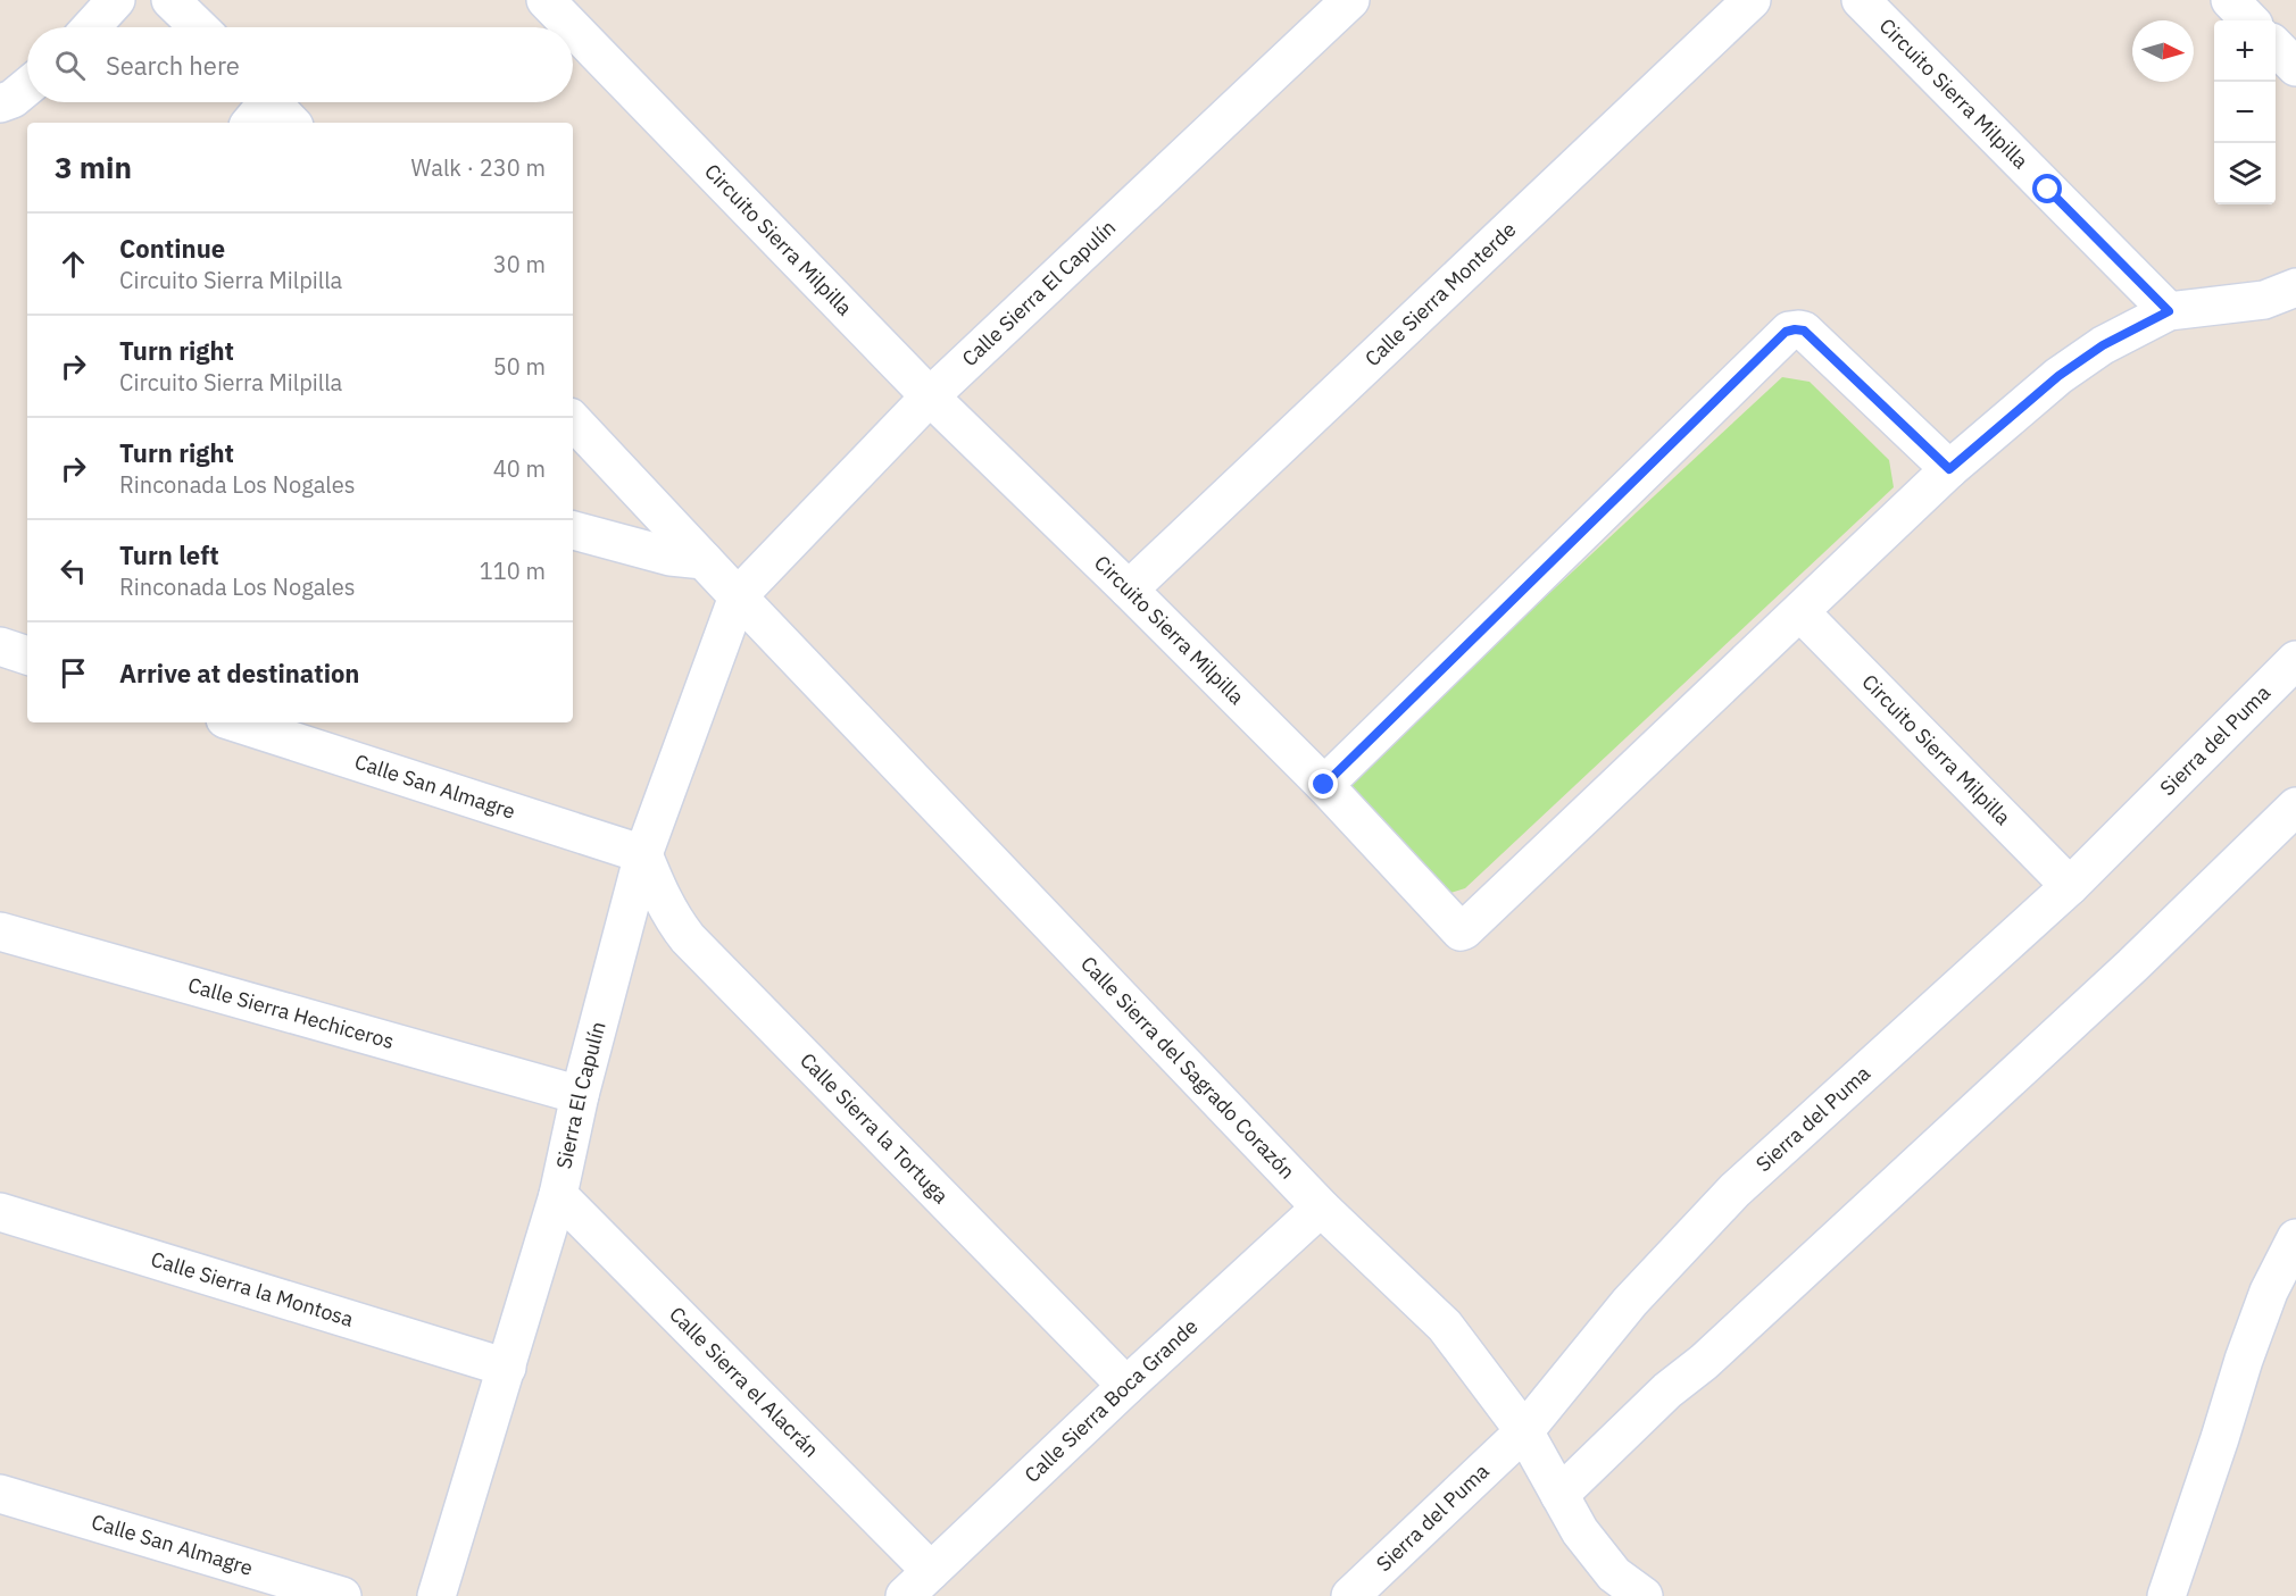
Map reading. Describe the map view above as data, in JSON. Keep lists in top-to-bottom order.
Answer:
{
  "streets": {
    "street": [
      "Circuito Sierra Milpilla",
      "Calle Sierra El Capulín",
      "Calle Sierra Monterde",
      "Sierra del Puma",
      "Calle San Almagre",
      "Calle Sierra Hechiceros",
      "Calle Sierra del Sagrado Corazón",
      "Sierra El Capulín",
      "Calle Sierra la Tortuga",
      "Calle Sierra la Montosa",
      "Calle Sierra el Alacrán",
      "Calle Sierra Boca Grande"
    ]
  },
  "crossings": [
    ["Circuito Sierra Milpilla", "Calle Sierra El Capulín"],
    ["Circuito Sierra Milpilla", "Calle Sierra Monterde"],
    ["Circuito Sierra Milpilla", "Sierra del Puma"],
    ["Calle Sierra El Capulín", "Calle Sierra del Sagrado Corazón"],
    ["Calle Sierra El Capulín", "Sierra El Capulín"],
    ["Sierra del Puma", "Calle Sierra del Sagrado Corazón"],
    ["Calle San Almagre", "Sierra El Capulín"],
    ["Calle San Almagre", "Calle Sierra la Tortuga"],
    ["Calle Sierra Hechiceros", "Sierra El Capulín"],
    ["Calle Sierra del Sagrado Corazón", "Sierra El Capulín"],
    ["Calle Sierra del Sagrado Corazón", "Calle Sierra Boca Grande"],
    ["Sierra El Capulín", "Calle Sierra la Tortuga"],
    ["Sierra El Capulín", "Calle Sierra la Montosa"],
    ["Sierra El Capulín", "Calle Sierra el Alacrán"],
    ["Calle Sierra la Tortuga", "Calle Sierra Boca Grande"],
    ["Calle Sierra el Alacrán", "Calle Sierra Boca Grande"]
  ],
  "north": "right",
  "page": {
    "map_buttons": ["+", "−"],
    "search": "Search here",
    "heading": ["3 min", "Walk · 230 m"],
    "list": [
      ["Continue", "Circuito Sierra Milpilla", "30 m"],
      ["Turn right", "Circuito Sierra Milpilla", "50 m"],
      ["Turn right", "Rinconada Los Nogales", "40 m"],
      ["Turn left", "Rinconada Los Nogales", "110 m"],
      "Arrive at destination"
    ]
  }
}
